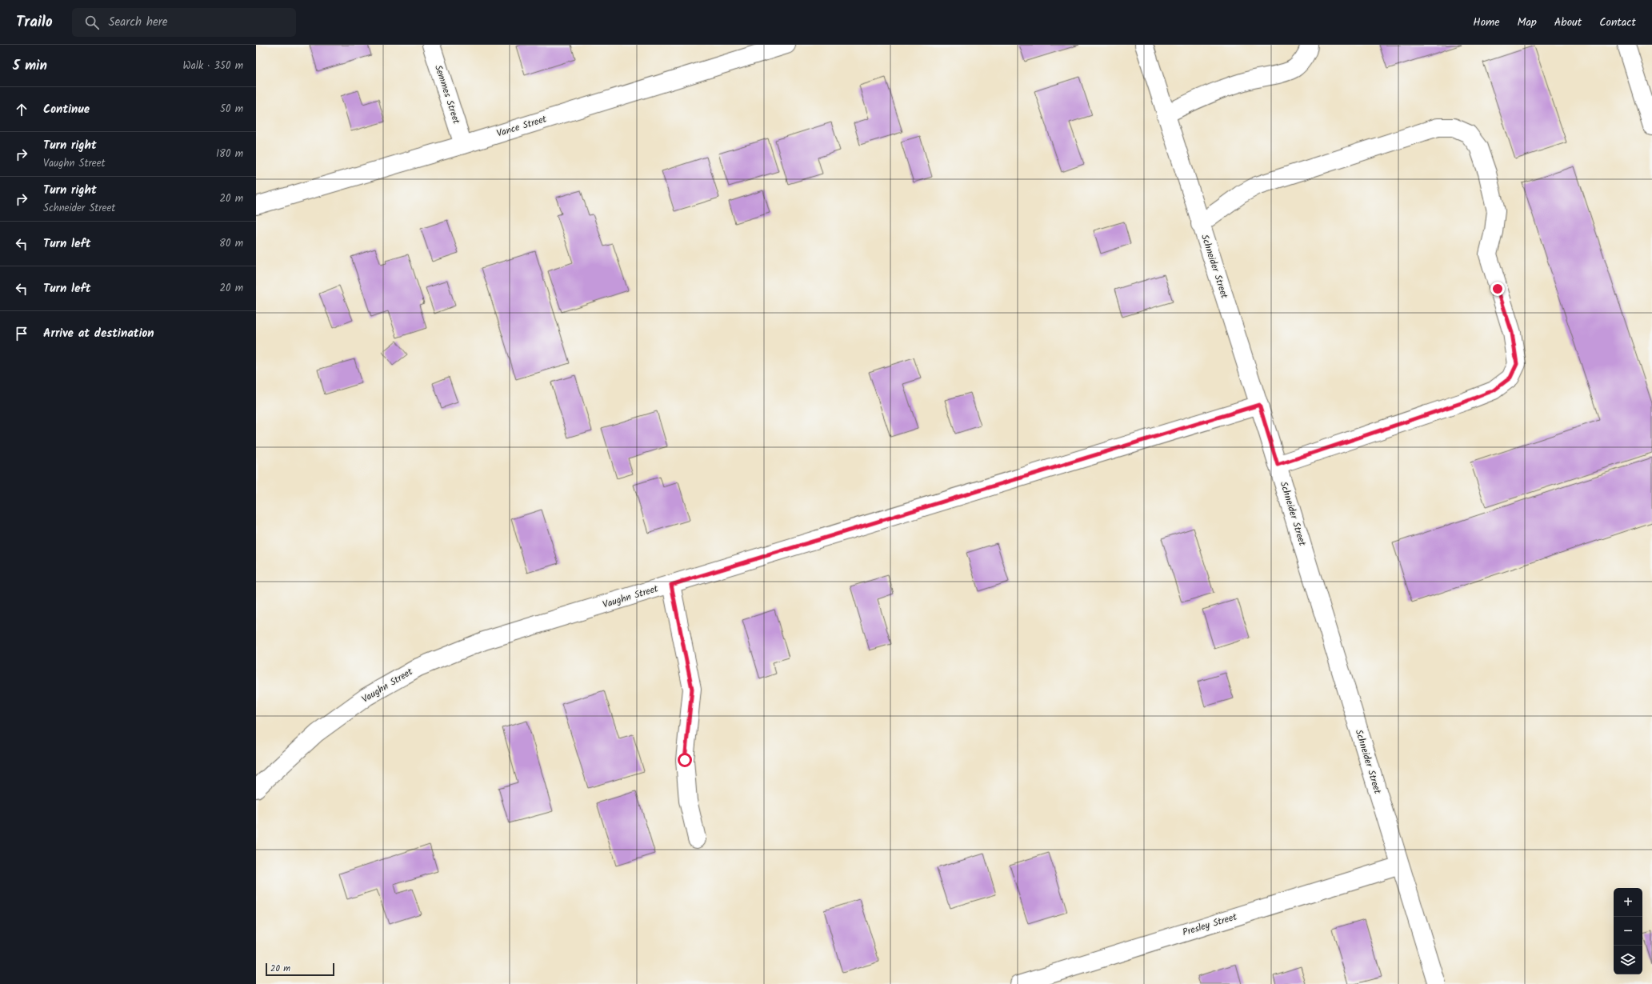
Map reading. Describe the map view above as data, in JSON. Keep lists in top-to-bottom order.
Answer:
{
  "streets": {
    "street": [
      "Semmes Street",
      "Vance Street",
      "Schneider Street",
      "Vaughn Street",
      "Presley Street"
    ]
  },
  "crossings": [
    ["Semmes Street", "Vance Street"],
    ["Schneider Street", "Vaughn Street"],
    ["Schneider Street", "Presley Street"]
  ],
  "scale_bar": "20 m",
  "page": {
    "header": "Trailo",
    "search": "Search here",
    "nav": [
      "Home",
      "Map",
      "About",
      "Contact"
    ],
    "heading": ["5 min", "Walk · 350 m"],
    "list": [
      ["Continue", "50 m"],
      ["Turn right", "Vaughn Street", "180 m"],
      ["Turn right", "Schneider Street", "20 m"],
      ["Turn left", "80 m"],
      ["Turn left", "20 m"],
      "Arrive at destination"
    ],
    "map_buttons": ["+", "−"],
    "scale": "20 m"
  }
}
